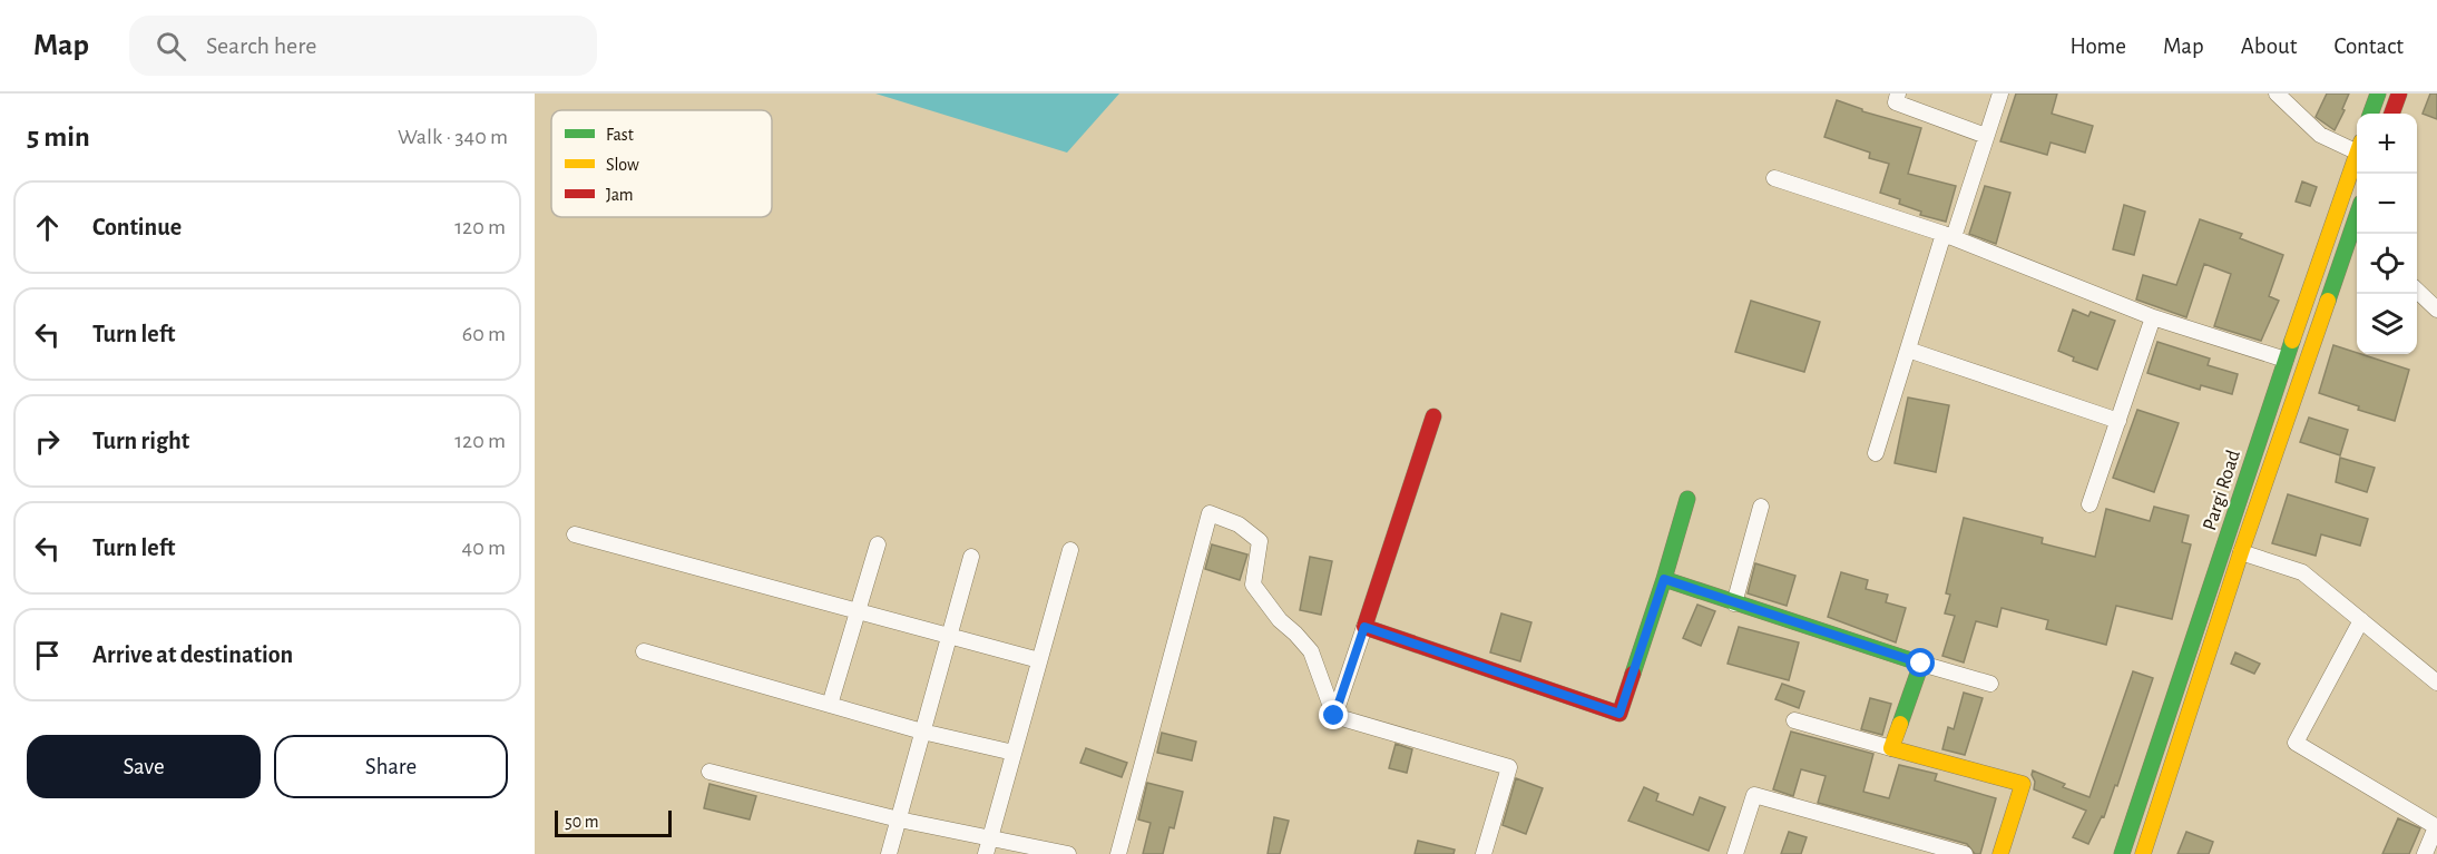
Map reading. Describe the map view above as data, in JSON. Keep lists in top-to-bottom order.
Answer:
{
  "streets": {
    "main road": ["Pargi Road"]
  },
  "legend": ["Fast", "Slow", "Jam"],
  "scale_bar": "50 m",
  "page": {
    "header": "Map",
    "search": "Search here",
    "nav": [
      "Home",
      "Map",
      "About",
      "Contact"
    ],
    "heading": ["5 min", "Walk · 340 m"],
    "map_buttons": ["+", "−"],
    "list": [
      ["Continue", "120 m"],
      ["Turn left", "60 m"],
      ["Turn right", "120 m"],
      ["Turn left", "40 m"],
      "Arrive at destination"
    ],
    "buttons": ["Save", "Share"],
    "scale": "50 m"
  }
}
